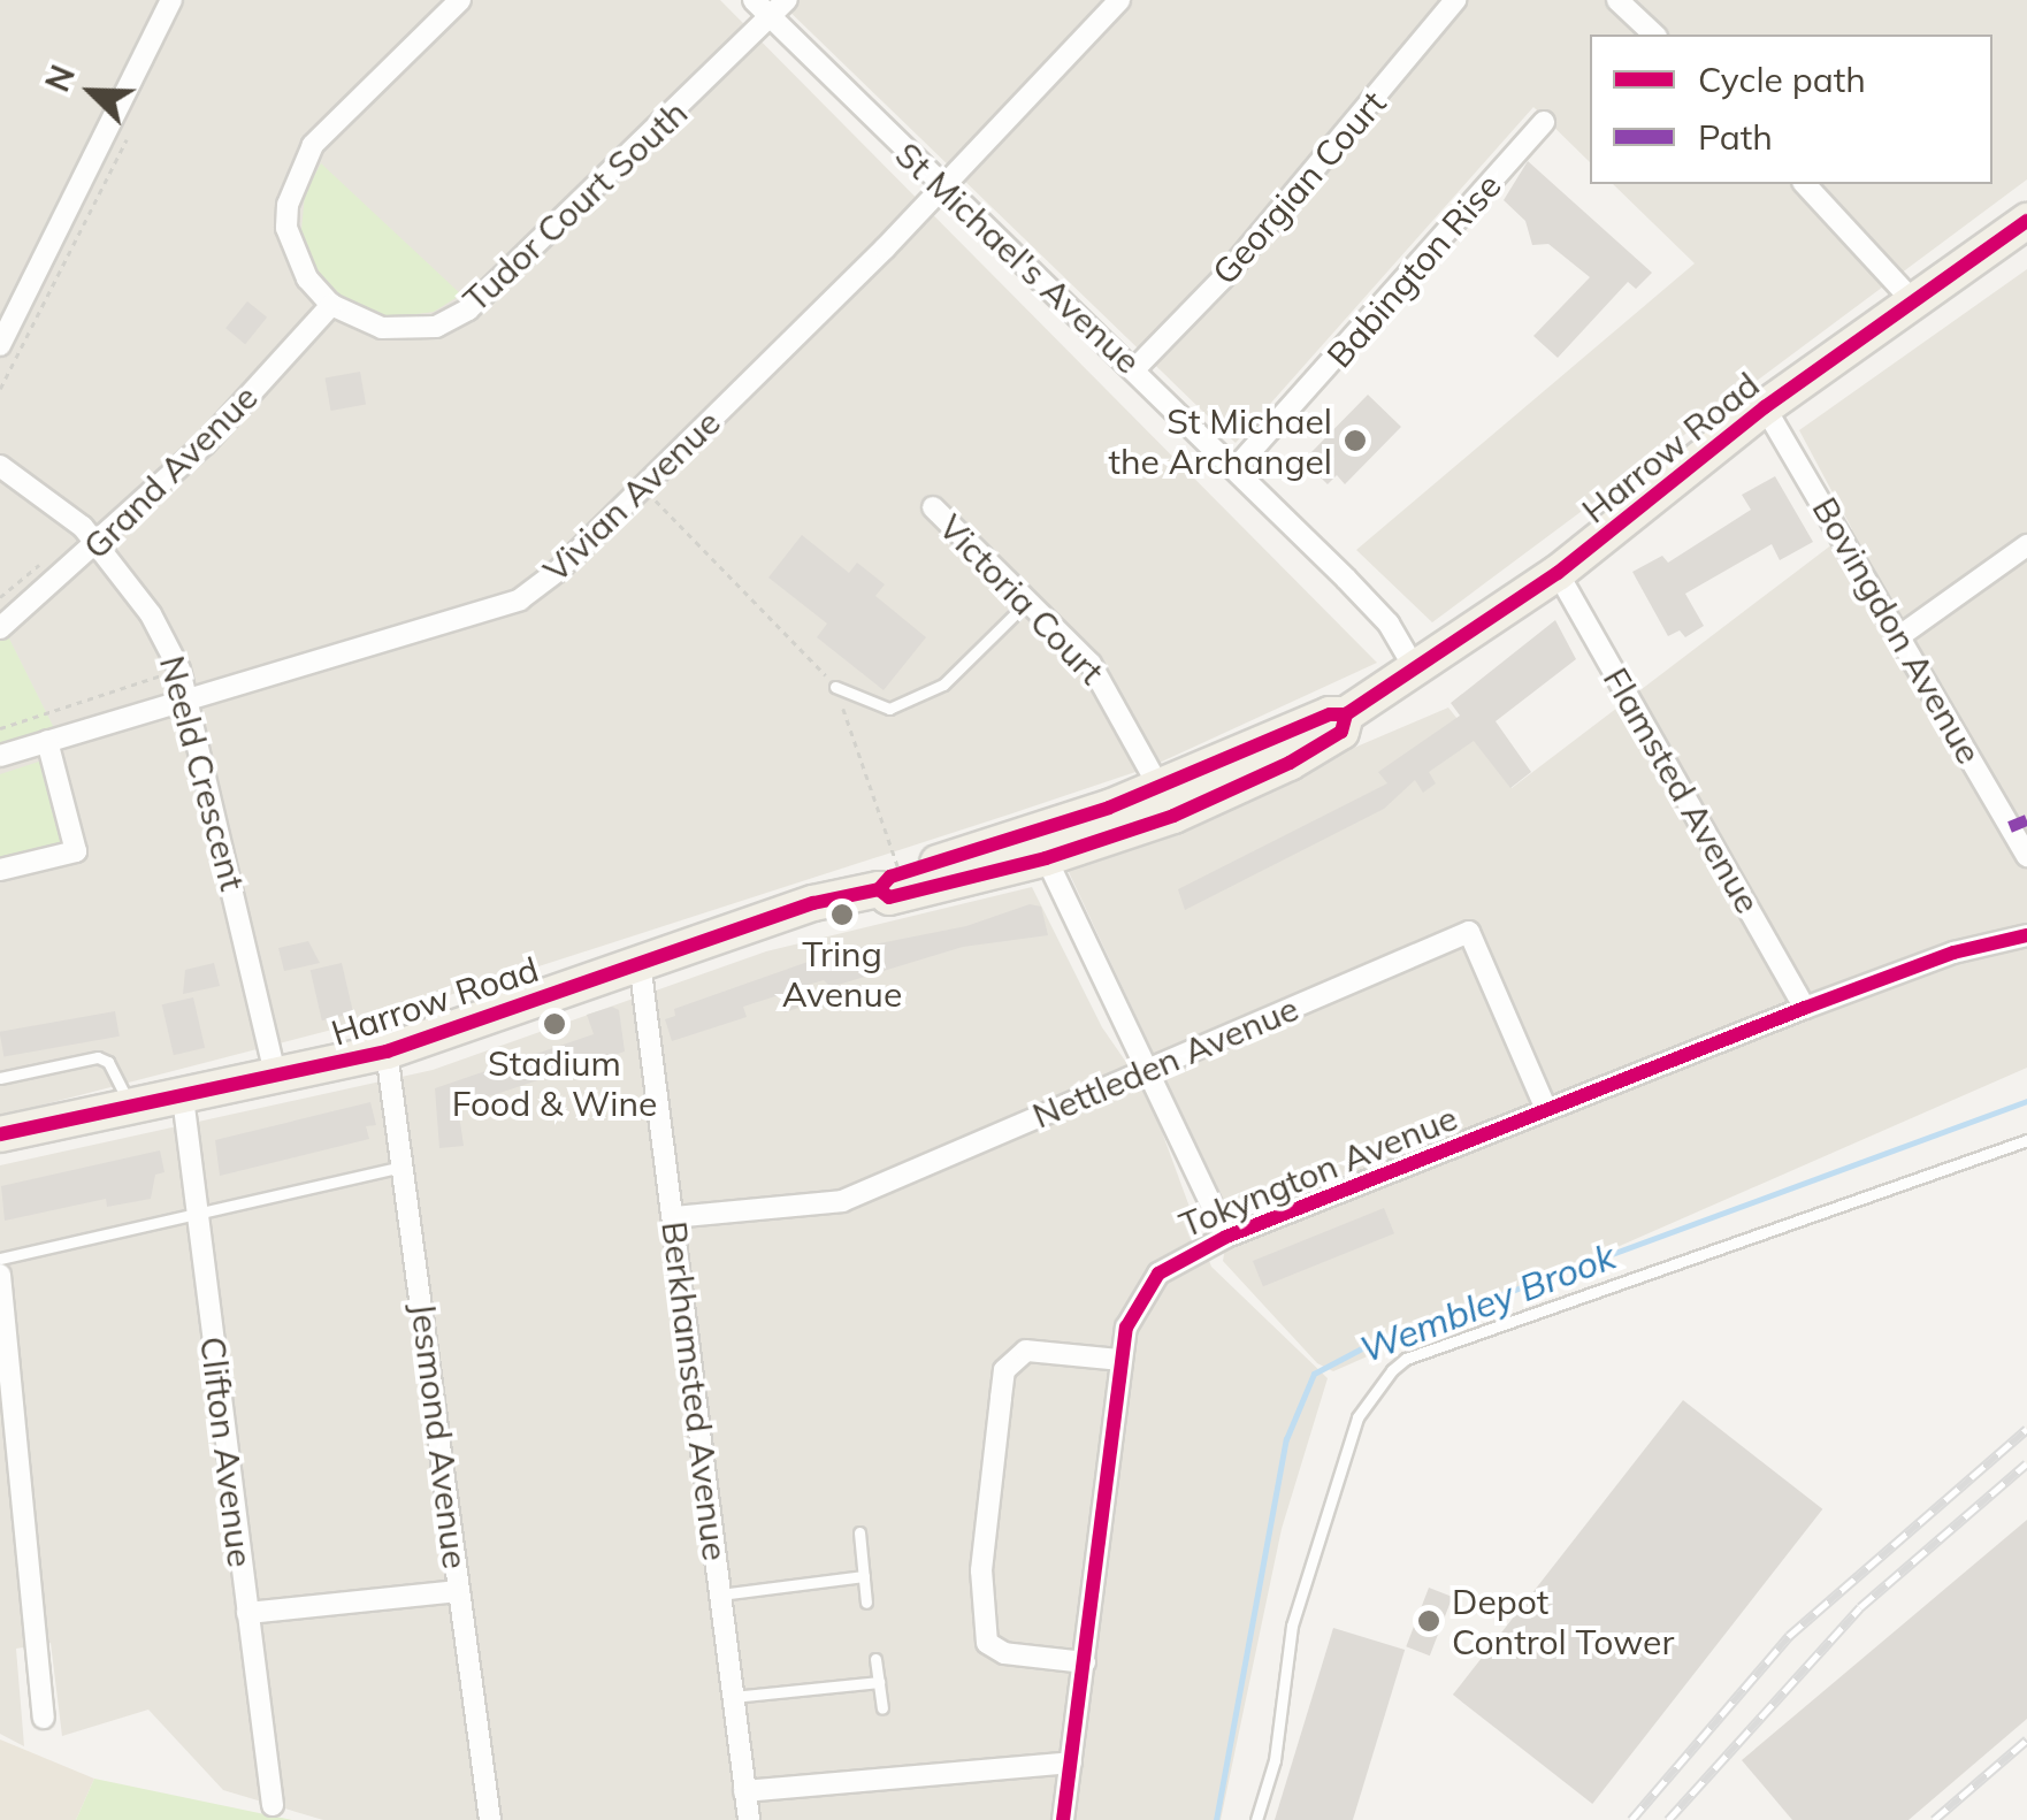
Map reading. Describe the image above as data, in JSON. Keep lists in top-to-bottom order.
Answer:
{
  "streets": {
    "main road": ["Harrow Road"],
    "street": [
      "Georgian Court",
      "Tudor Court South",
      "St Michael's Avenue",
      "Babington Rise",
      "Grand Avenue",
      "Vivian Avenue",
      "Victoria Court",
      "Bovingdon Avenue",
      "Neeld Crescent",
      "Flamsted Avenue",
      "Nettleden Avenue",
      "Tokyngton Avenue",
      "Berkhamsted Avenue",
      "Jesmond Avenue",
      "Clifton Avenue"
    ]
  },
  "crossings": [
    ["Georgian Court", "St Michael's Avenue"],
    ["Tudor Court South", "St Michael's Avenue"],
    ["Tudor Court South", "Grand Avenue"],
    ["St Michael's Avenue", "Babington Rise"],
    ["St Michael's Avenue", "Harrow Road"],
    ["St Michael's Avenue", "Vivian Avenue"],
    ["Harrow Road", "Victoria Court"],
    ["Harrow Road", "Bovingdon Avenue"],
    ["Harrow Road", "Neeld Crescent"],
    ["Harrow Road", "Flamsted Avenue"],
    ["Harrow Road", "Berkhamsted Avenue"],
    ["Harrow Road", "Jesmond Avenue"],
    ["Harrow Road", "Clifton Avenue"],
    ["Grand Avenue", "Neeld Crescent"],
    ["Vivian Avenue", "Neeld Crescent"],
    ["Flamsted Avenue", "Tokyngton Avenue"],
    ["Nettleden Avenue", "Tokyngton Avenue"],
    ["Nettleden Avenue", "Berkhamsted Avenue"]
  ],
  "water": ["Wembley Brook"],
  "places": [
    "St Michael the Archangel",
    "Tring Avenue",
    "Stadium Food & Wine",
    "Depot Control Tower"
  ],
  "legend": ["Cycle path", "Path"],
  "north": "top left"
}
